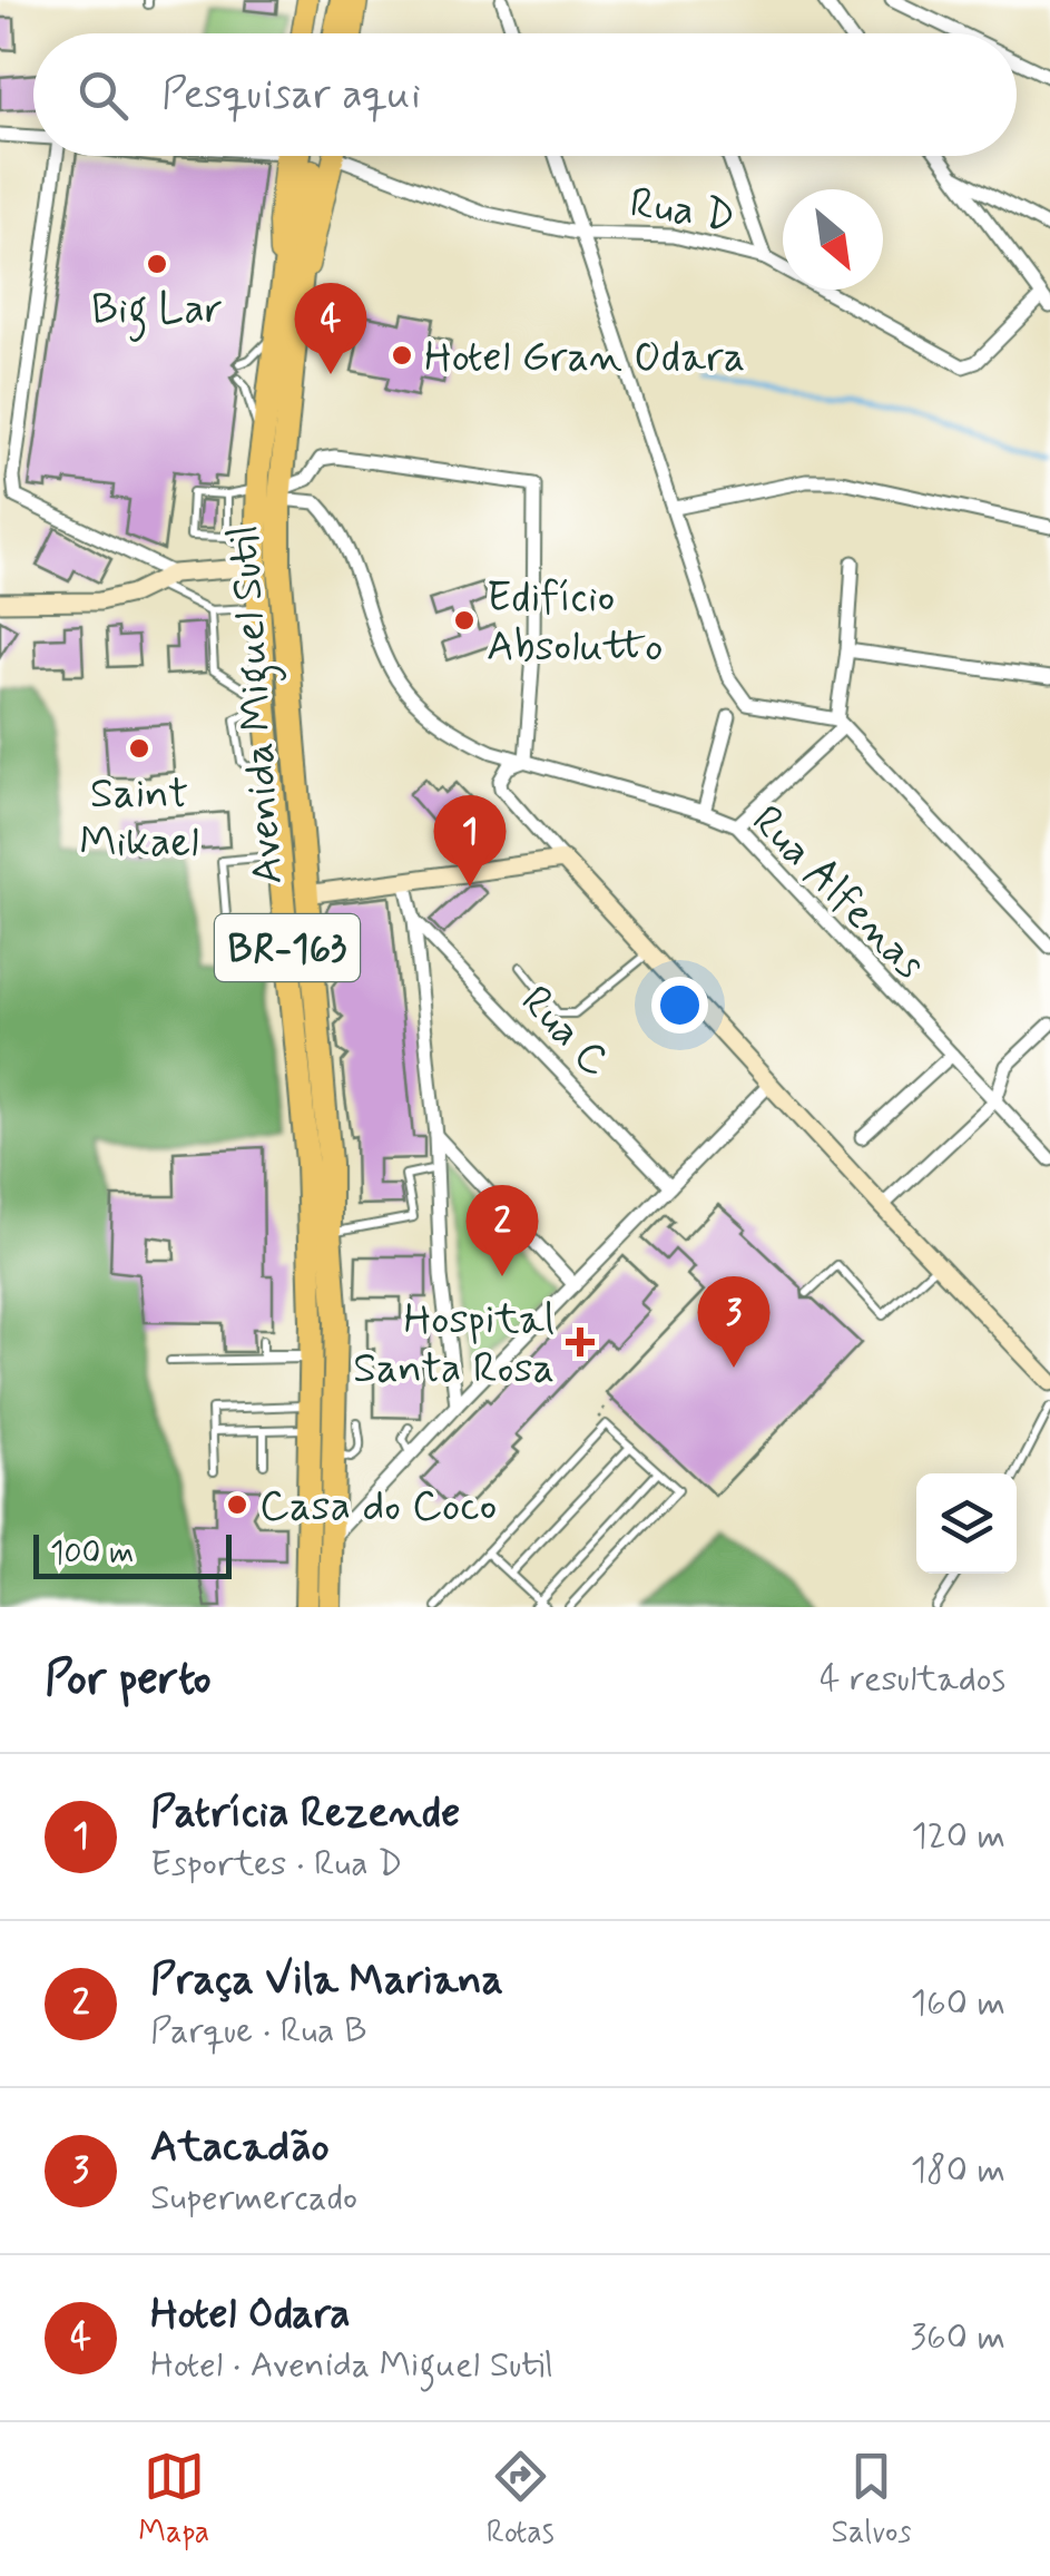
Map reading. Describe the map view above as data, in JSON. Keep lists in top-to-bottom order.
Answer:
{
  "streets": {
    "highway": ["Avenida Miguel Sutil", "BR-163"],
    "street": ["Rua D", "Rua Alfenas", "Rua C"]
  },
  "crossings": [
    ["Avenida Miguel Sutil", "BR-163"]
  ],
  "places": {
    "other": [
      "Big Lar",
      "Hotel Gran Odara",
      "Edifício Absolutto",
      "Saint Mikael",
      "Casa do Coco"
    ],
    "health": ["Hospital Santa Rosa"]
  },
  "scale_bar": "100 m",
  "north": "bottom right",
  "page": {
    "search": "Pesquisar aqui",
    "pins": [
      "4",
      "1",
      "2",
      "3"
    ],
    "scale": "100 m",
    "heading": ["Por perto", "4 resultados"],
    "list": [
      {
        "mark": "1",
        "name": "Patrícia Rezende",
        "note": "Esportes · Rua D",
        "value": "120 m"
      },
      {
        "mark": "2",
        "name": "Praça Vila Mariana",
        "note": "Parque · Rua B",
        "value": "160 m"
      },
      {
        "mark": "3",
        "name": "Atacadão",
        "note": "Supermercado",
        "value": "180 m"
      },
      {
        "mark": "4",
        "name": "Hotel Odara",
        "note": "Hotel · Avenida Miguel Sutil",
        "value": "360 m"
      }
    ],
    "nav": ["Mapa", "Rotas", "Salvos"]
  }
}
